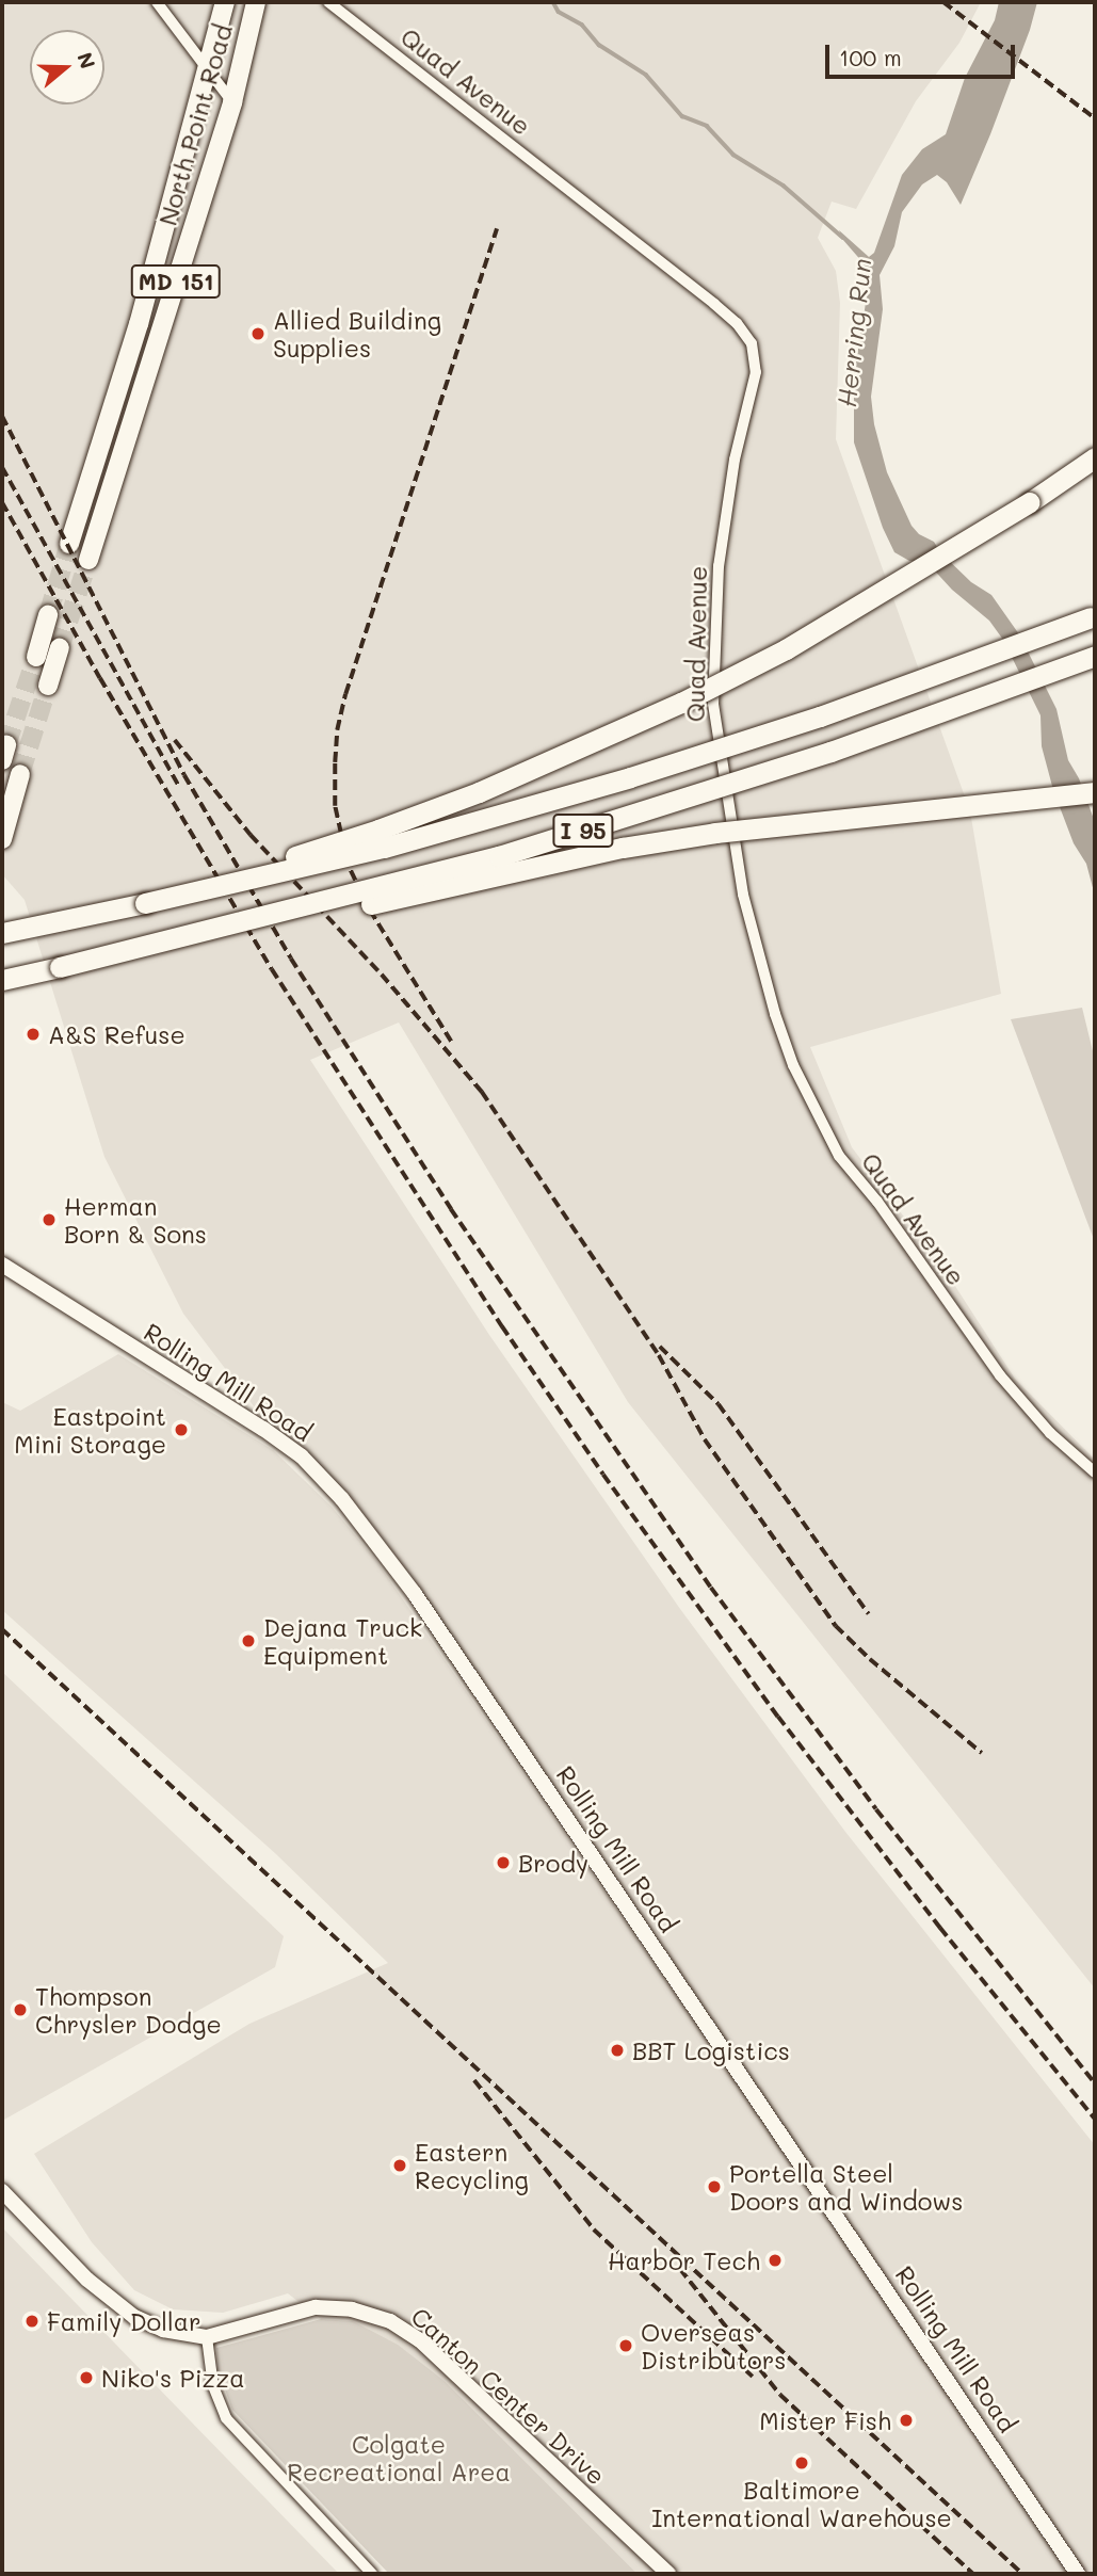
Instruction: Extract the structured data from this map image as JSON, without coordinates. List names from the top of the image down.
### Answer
{
  "streets": {
    "highway": ["I 95"],
    "main road": ["North Point Road", "MD 151"],
    "street": ["Quad Avenue", "Rolling Mill Road", "Canton Center Drive"]
  },
  "water": ["Herring Run"],
  "parks": ["Colgate Recreational Area"],
  "places": [
    "Allied Building Supplies",
    "A&S Refuse",
    "Herman Born & Sons",
    "Eastpoint Mini Storage",
    "Dejana Truck Equipment",
    "Brody",
    "Thompson Chrysler Dodge",
    "BBT Logistics",
    "Eastern Recycling",
    "Portella Steel Doors and Windows",
    "Harbor Tech",
    "Family Dollar",
    "Overseas Distributors",
    "Niko's Pizza",
    "Mister Fish",
    "Baltimore International Warehouse"
  ],
  "scale_bar": "100 m",
  "north": "right"
}
